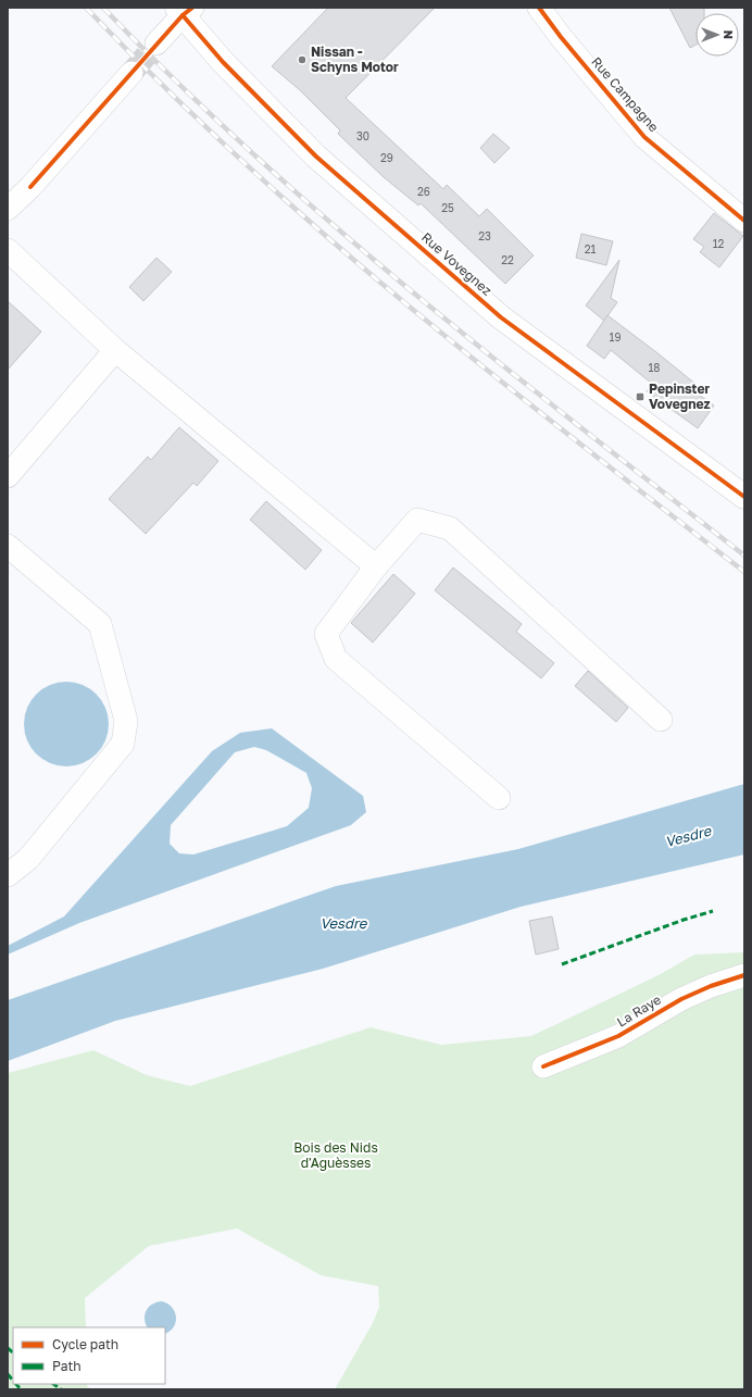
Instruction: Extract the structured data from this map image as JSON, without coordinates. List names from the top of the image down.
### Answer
{
  "streets": {
    "main road": ["Rue Vovegnez"],
    "street": ["Rue Campagne", "La Raye"]
  },
  "water": ["Vesdre"],
  "parks": ["Bois des Nids d'Aguèsses"],
  "places": {
    "other": ["Nissan - Schyns Motor"],
    "transit": ["Pepinster Vovegnez"]
  },
  "house_numbers": [
    "30",
    "29",
    "26",
    "25",
    "23",
    "12",
    "21",
    "22",
    "19",
    "18"
  ],
  "legend": ["Cycle path", "Path"],
  "north": "right"
}
